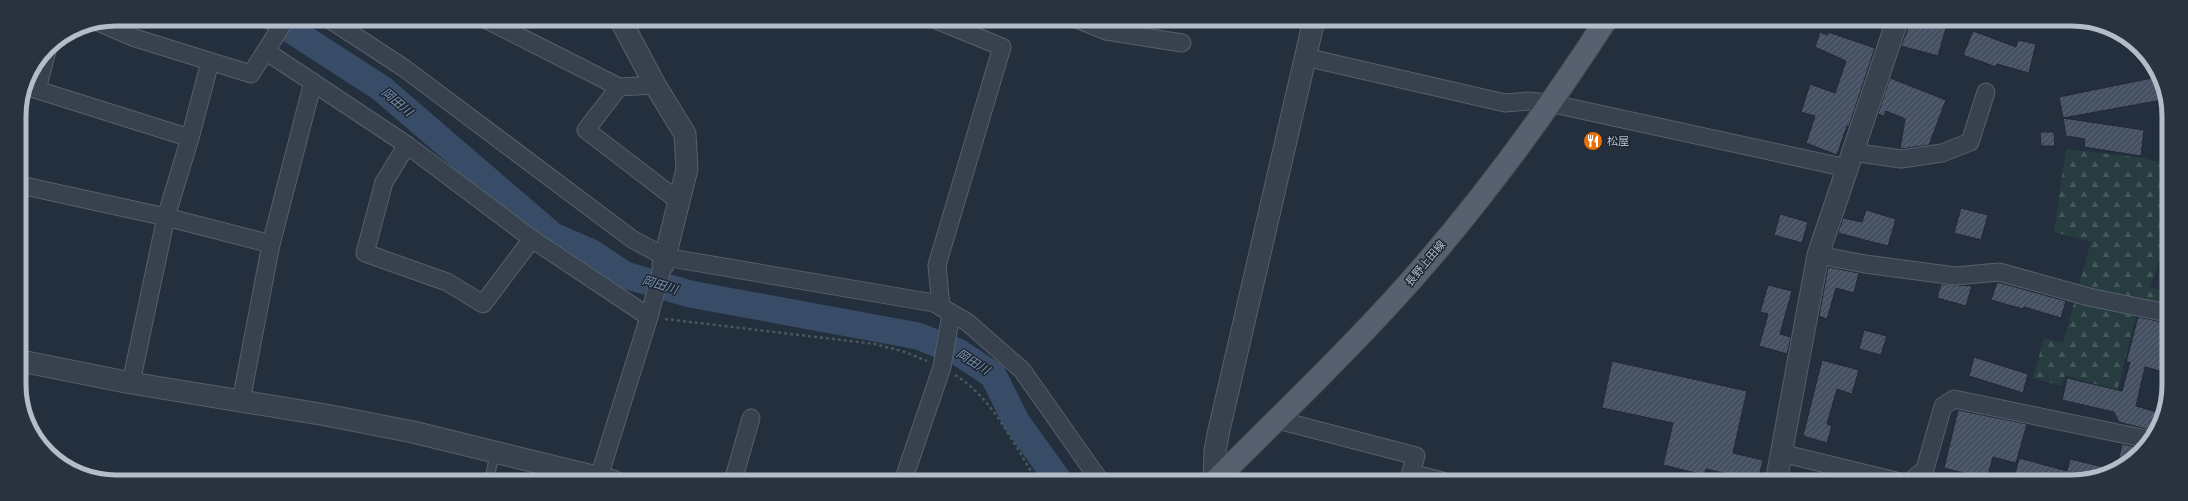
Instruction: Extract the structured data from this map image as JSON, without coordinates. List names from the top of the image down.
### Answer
{
  "streets": {
    "main road": ["長野上田線"]
  },
  "water": ["岡田川"],
  "places": {
    "restaurant": ["松屋"]
  }
}
